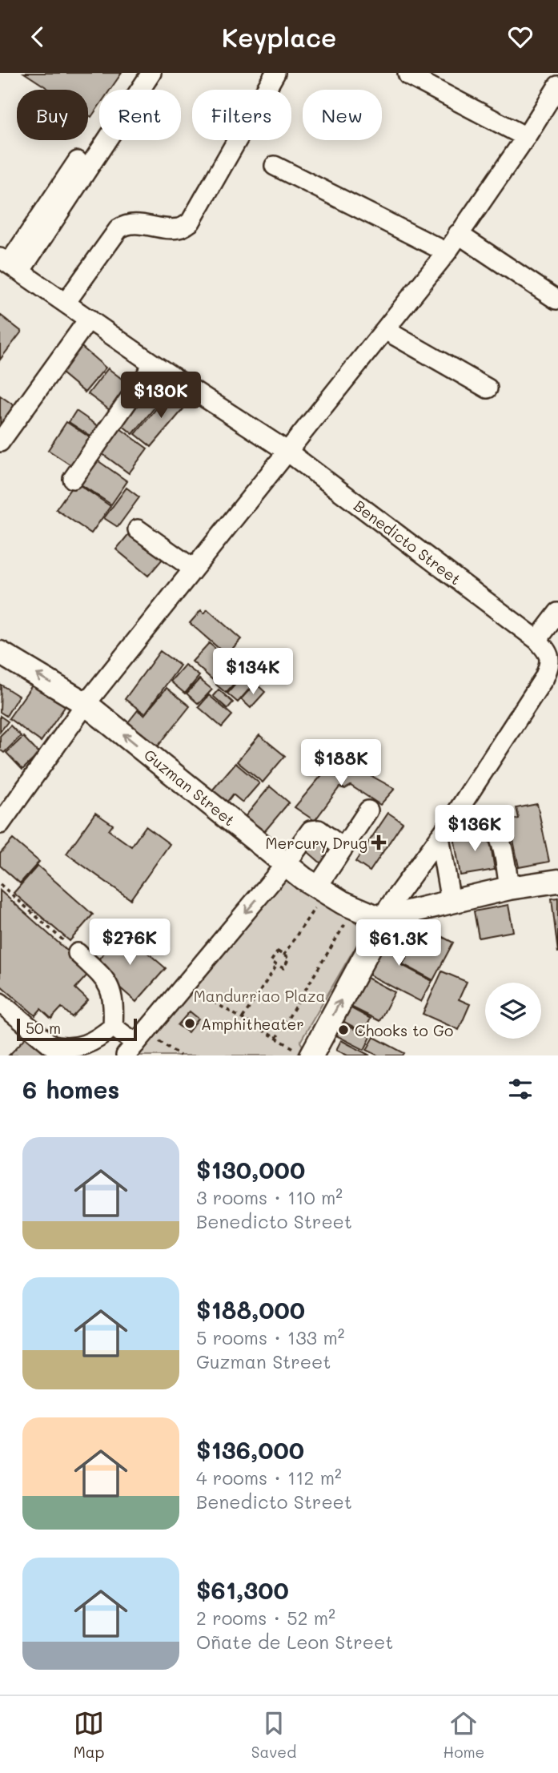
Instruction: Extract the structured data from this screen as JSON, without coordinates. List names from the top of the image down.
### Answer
{
  "streets": {
    "main road": ["Guzman Street"],
    "street": ["Benedicto Street"]
  },
  "crossings": [
    ["Benedicto Street", "Guzman Street"]
  ],
  "one_way": ["Guzman Street"],
  "parks": ["Mandurriao Plaza"],
  "places": {
    "health": ["Mercury Drug"],
    "other": ["Amphitheater", "Chooks to Go"]
  },
  "scale_bar": "50 m",
  "page": {
    "header": "Keyplace",
    "chip": [
      "Buy",
      "Rent",
      "Filters",
      "New"
    ],
    "price": [
      "$130K",
      "$134K",
      "$188K",
      "$136K",
      "$276K",
      "$61.3K"
    ],
    "scale": "50 m",
    "heading": "6 homes",
    "list": [
      {
        "name": "$130,000",
        "note": "3 rooms · 110 m² · Benedicto Street"
      },
      {
        "name": "$188,000",
        "note": "5 rooms · 133 m² · Guzman Street"
      },
      {
        "name": "$136,000",
        "note": "4 rooms · 112 m² · Benedicto Street"
      },
      {
        "name": "$61,300",
        "note": "2 rooms · 52 m² · Oñate de Leon Street"
      }
    ],
    "tabs": ["Map", "Saved", "Home"]
  }
}
